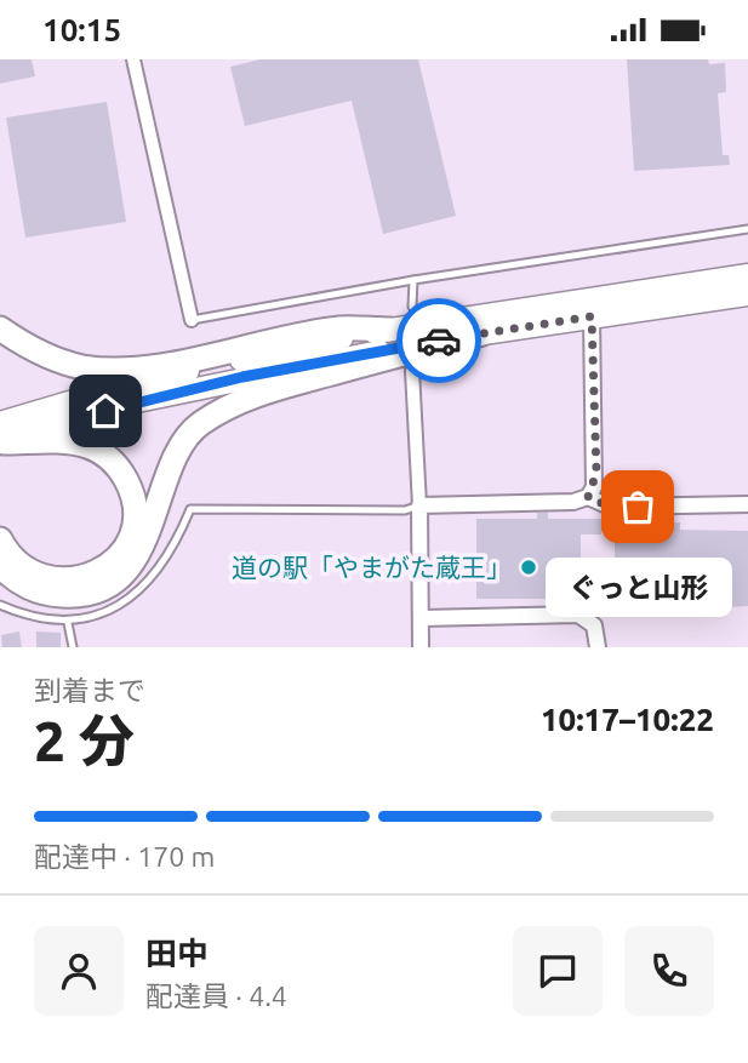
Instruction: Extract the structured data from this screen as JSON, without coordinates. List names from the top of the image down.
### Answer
{
  "places": ["ぐっと山形", "道の駅「やまがた蔵王」"],
  "page": {
    "status": "10:15",
    "bubble": "ぐっと山形",
    "heading": ["2 分", "到着まで", "10:17–10:22"],
    "panel": ["田中", "配達員 · 4.4"],
    "bar": "配達中 · 170 m"
  }
}
